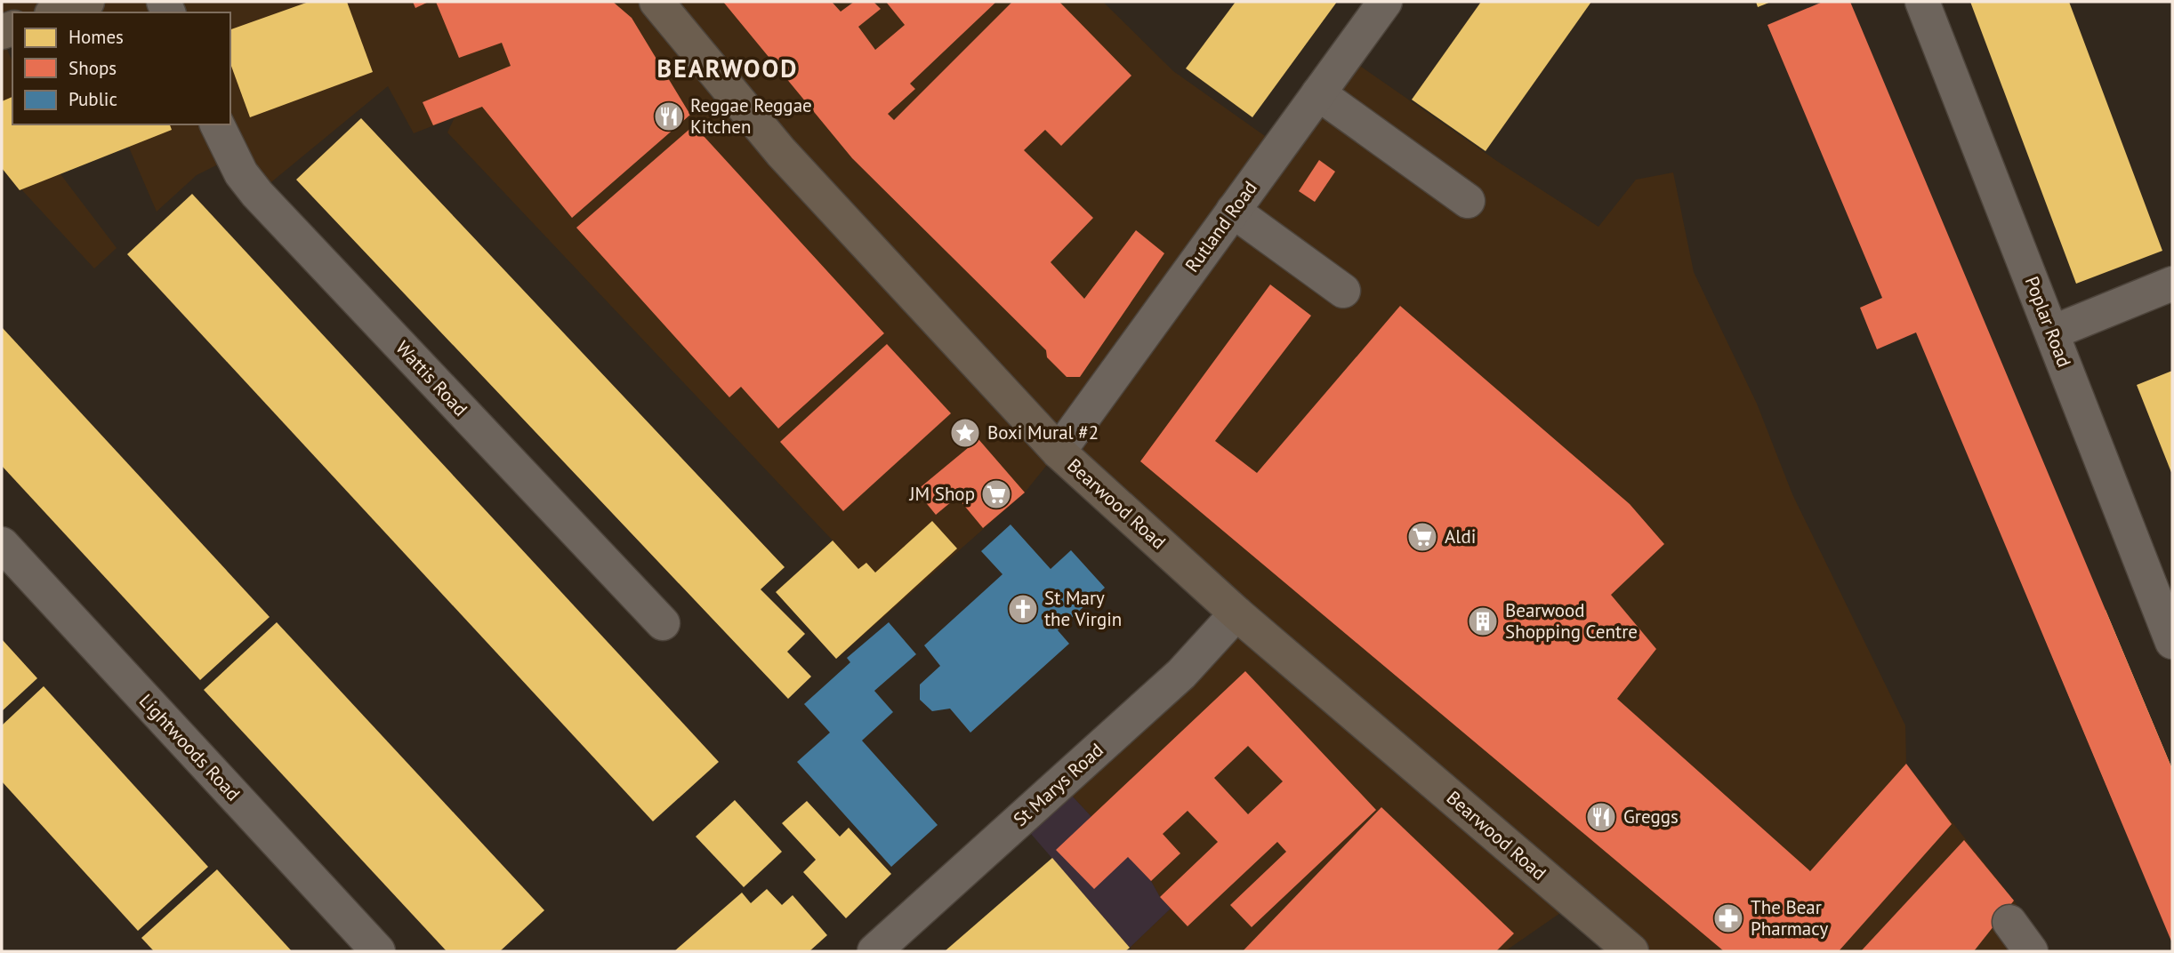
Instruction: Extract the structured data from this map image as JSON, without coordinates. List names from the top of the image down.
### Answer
{
  "streets": {
    "main road": ["Bearwood Road"],
    "street": [
      "Rutland Road",
      "Poplar Road",
      "Wattis Road",
      "Lightwoods Road",
      "St Marys Road"
    ]
  },
  "crossings": [
    ["Rutland Road", "Bearwood Road"],
    ["Bearwood Road", "St Marys Road"]
  ],
  "districts": ["BEARWOOD"],
  "places": {
    "restaurant": ["Reggae Reggae Kitchen", "Greggs"],
    "place": ["Boxi Mural #2"],
    "supermarket": ["JM Shop", "Aldi"],
    "church": ["St Mary the Virgin"],
    "building": ["Bearwood Shopping Centre"],
    "pharmacy": ["The Bear Pharmacy"]
  },
  "legend": ["Homes", "Shops", "Public"]
}
